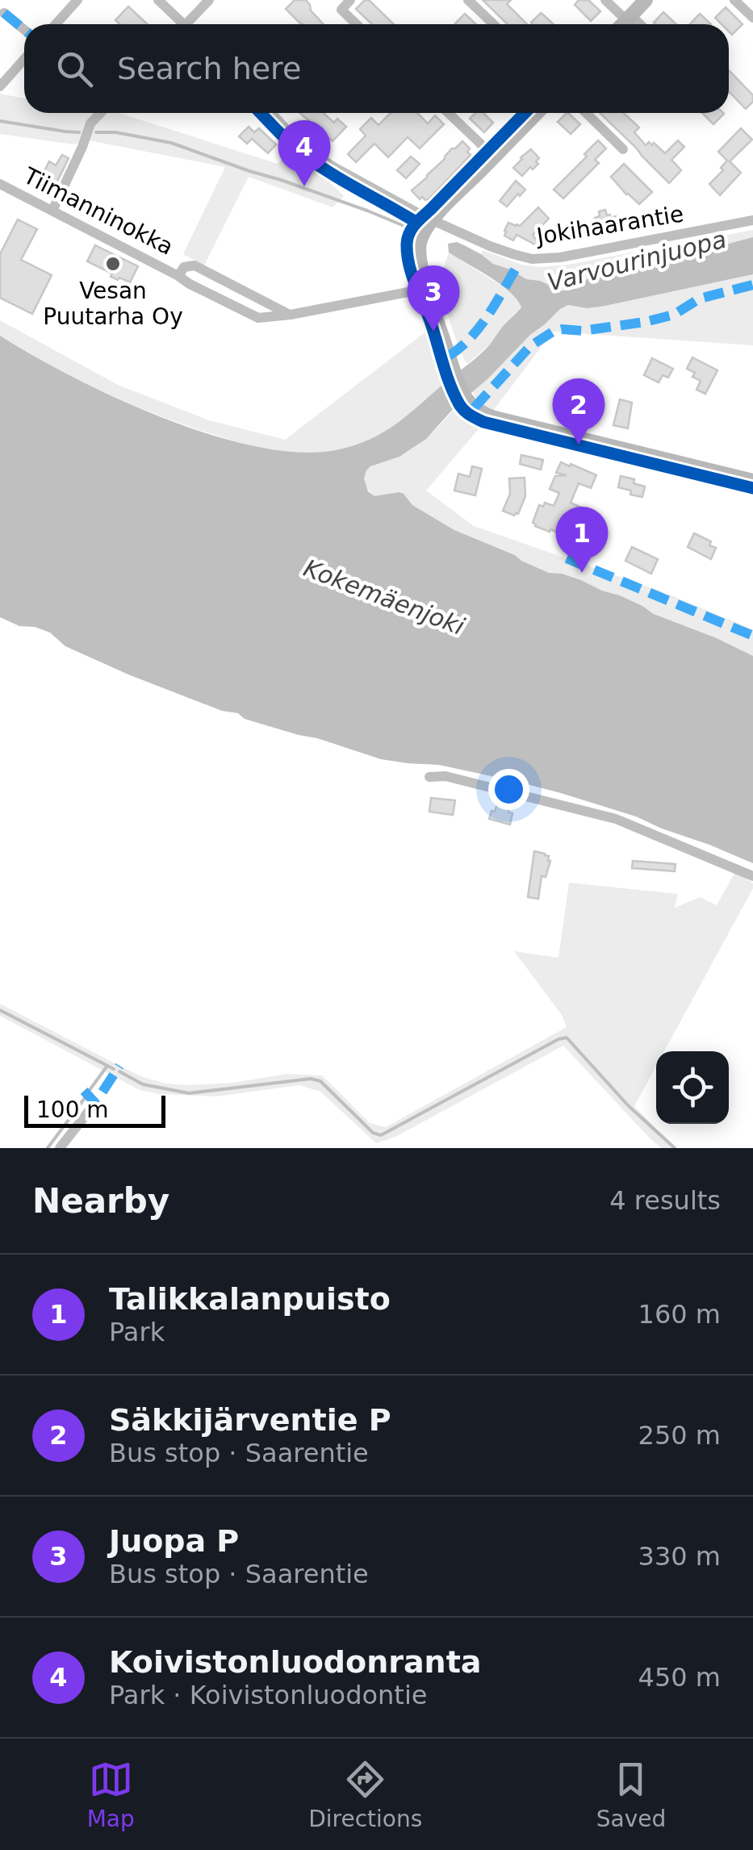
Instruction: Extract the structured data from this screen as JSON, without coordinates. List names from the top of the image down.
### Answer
{
  "streets": {
    "street": ["Tiimanninokka", "Jokihaarantie"]
  },
  "water": ["Varvourinjuopa", "Kokemäenjoki"],
  "places": ["Vesan Puutarha Oy"],
  "scale_bar": "100 m",
  "page": {
    "search": "Search here",
    "pins": [
      "4",
      "3",
      "2",
      "1"
    ],
    "scale": "100 m",
    "heading": ["Nearby", "4 results"],
    "list": [
      {
        "mark": "1",
        "name": "Talikkalanpuisto",
        "note": "Park",
        "value": "160 m"
      },
      {
        "mark": "2",
        "name": "Säkkijärventie P",
        "note": "Bus stop · Saarentie",
        "value": "250 m"
      },
      {
        "mark": "3",
        "name": "Juopa P",
        "note": "Bus stop · Saarentie",
        "value": "330 m"
      },
      {
        "mark": "4",
        "name": "Koivistonluodonranta",
        "note": "Park · Koivistonluodontie",
        "value": "450 m"
      }
    ],
    "nav": ["Map", "Directions", "Saved"]
  }
}
